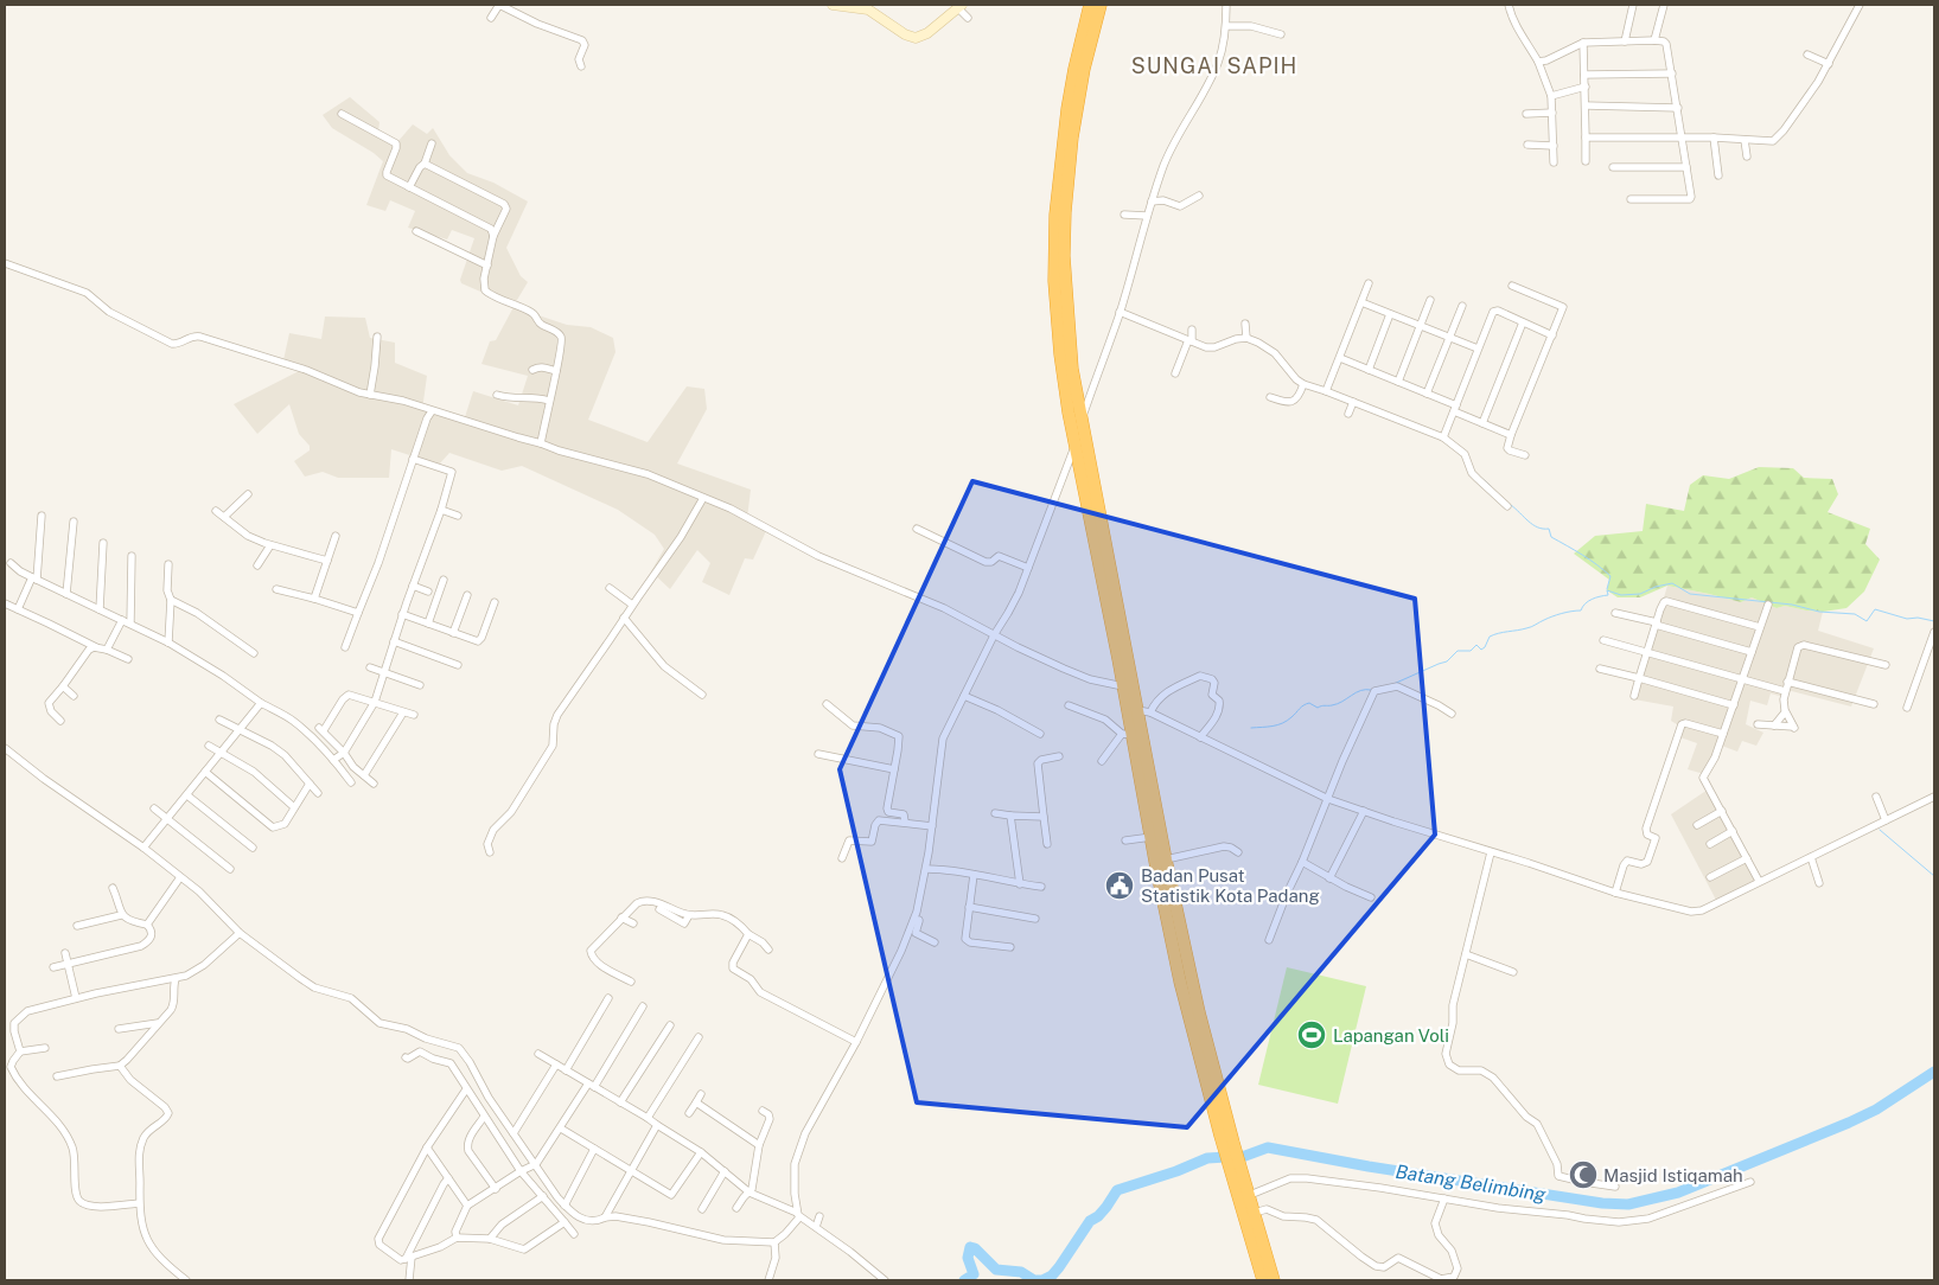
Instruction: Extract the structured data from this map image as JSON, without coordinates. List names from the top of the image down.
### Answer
{
  "districts": ["SUNGAI SAPIH"],
  "water": ["Batang Belimbing"],
  "places": {
    "public building": ["Badan Pusat Statistik Kota Padang"],
    "sports": ["Lapangan Voli"],
    "mosque": ["Masjid Istiqamah"]
  }
}
